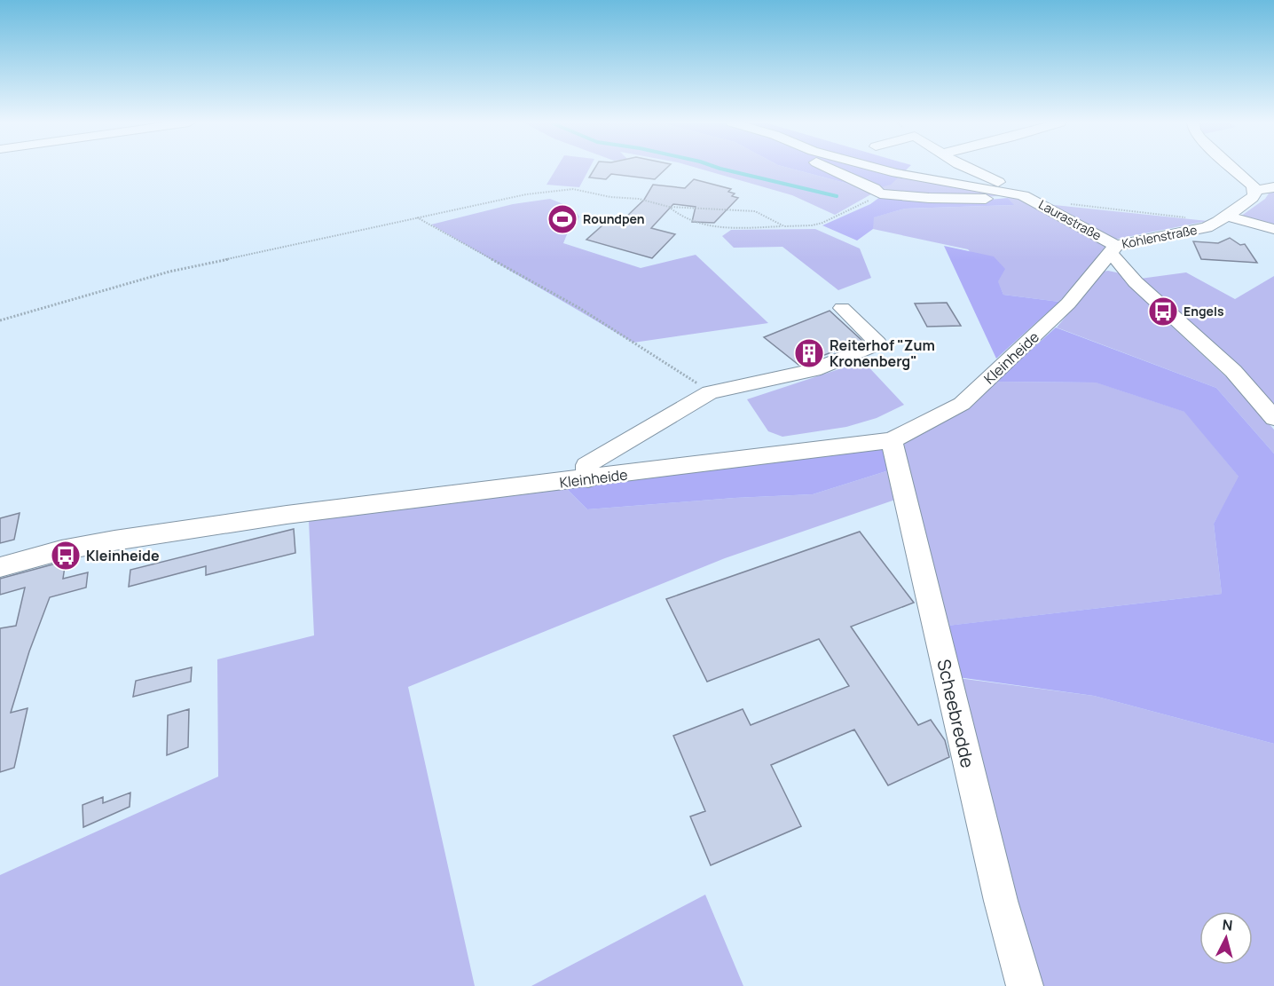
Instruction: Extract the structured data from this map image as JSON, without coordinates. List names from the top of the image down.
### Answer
{
  "streets": {
    "street": [
      "Laurastraße",
      "Kohlenstraße",
      "Kleinheide",
      "Scheebredde"
    ]
  },
  "crossings": [
    ["Laurastraße", "Kohlenstraße"],
    ["Laurastraße", "Kleinheide"],
    ["Kohlenstraße", "Kleinheide"],
    ["Kleinheide", "Scheebredde"]
  ],
  "places": {
    "sports": ["Roundpen"],
    "bus stop": ["Engels", "Kleinheide"],
    "building": ["Reiterhof \"Zum Kronenberg\""]
  },
  "north": "top"
}
